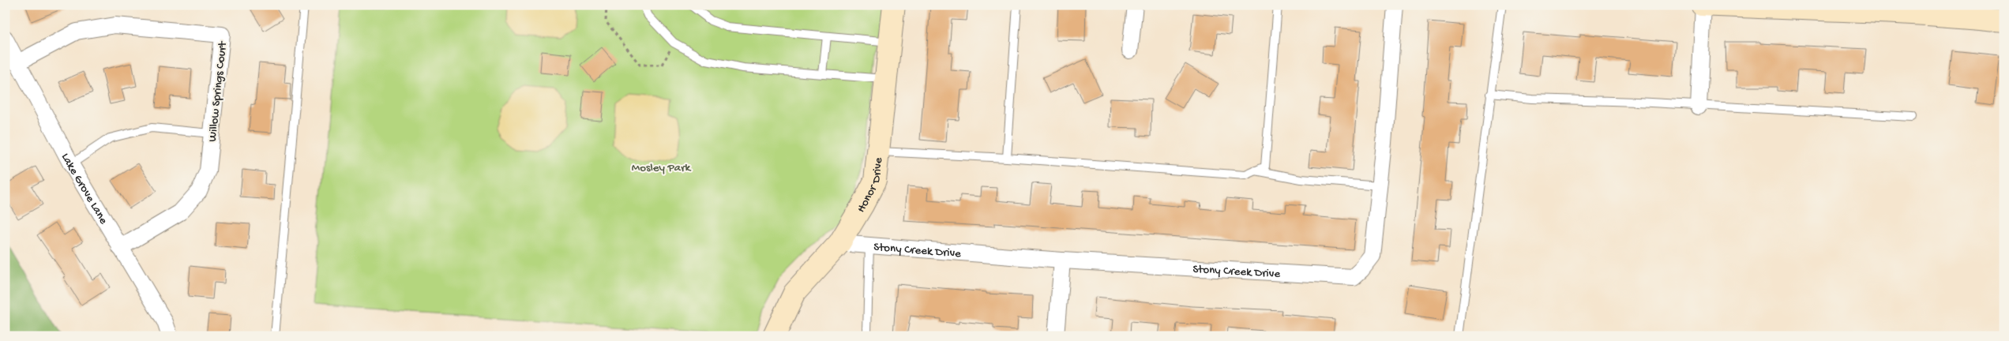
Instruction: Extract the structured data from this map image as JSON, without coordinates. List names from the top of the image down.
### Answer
{
  "streets": {
    "street": [
      "Willow Springs Court",
      "Honor Drive",
      "Lake Grove Lane",
      "Stony Creek Drive"
    ]
  },
  "crossings": [
    ["Willow Springs Court", "Lake Grove Lane"],
    ["Honor Drive", "Stony Creek Drive"]
  ],
  "parks": ["Mosley Park"]
}
